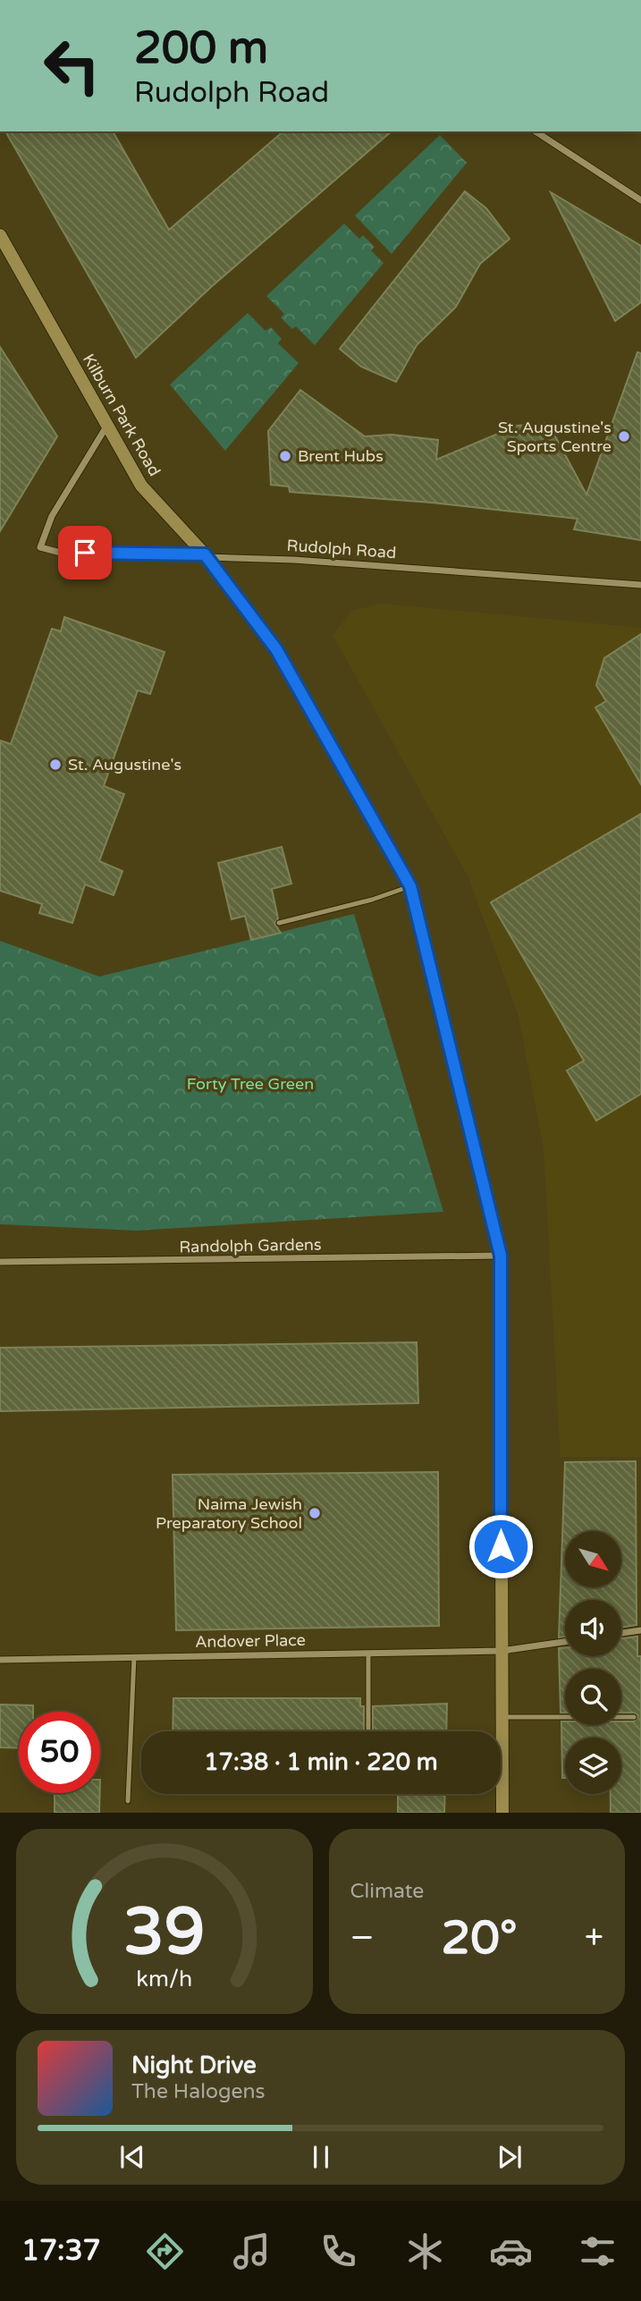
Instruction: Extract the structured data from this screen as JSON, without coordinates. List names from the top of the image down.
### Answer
{
  "streets": {
    "main road": ["Kilburn Park Road"],
    "street": ["Rudolph Road", "Randolph Gardens", "Andover Place"]
  },
  "crossings": [
    ["Kilburn Park Road", "Rudolph Road"],
    ["Kilburn Park Road", "Randolph Gardens"],
    ["Kilburn Park Road", "Andover Place"]
  ],
  "parks": ["Forty Tree Green"],
  "places": [
    "St. Augustine's Sports Centre",
    "Brent Hubs",
    "St. Augustine's",
    "Naima Jewish Preparatory School"
  ],
  "north": "bottom right",
  "page": {
    "turn": ["200 m", "Rudolph Road"],
    "limit": "50",
    "trip": "17:38 · 1 min · 220 m",
    "tile": "Climate",
    "heat": ["−", "20°", "+"],
    "song": ["Night Drive", "The Halogens"],
    "tabs": "17:37",
    "gauge": ["39", "km/h"]
  }
}
